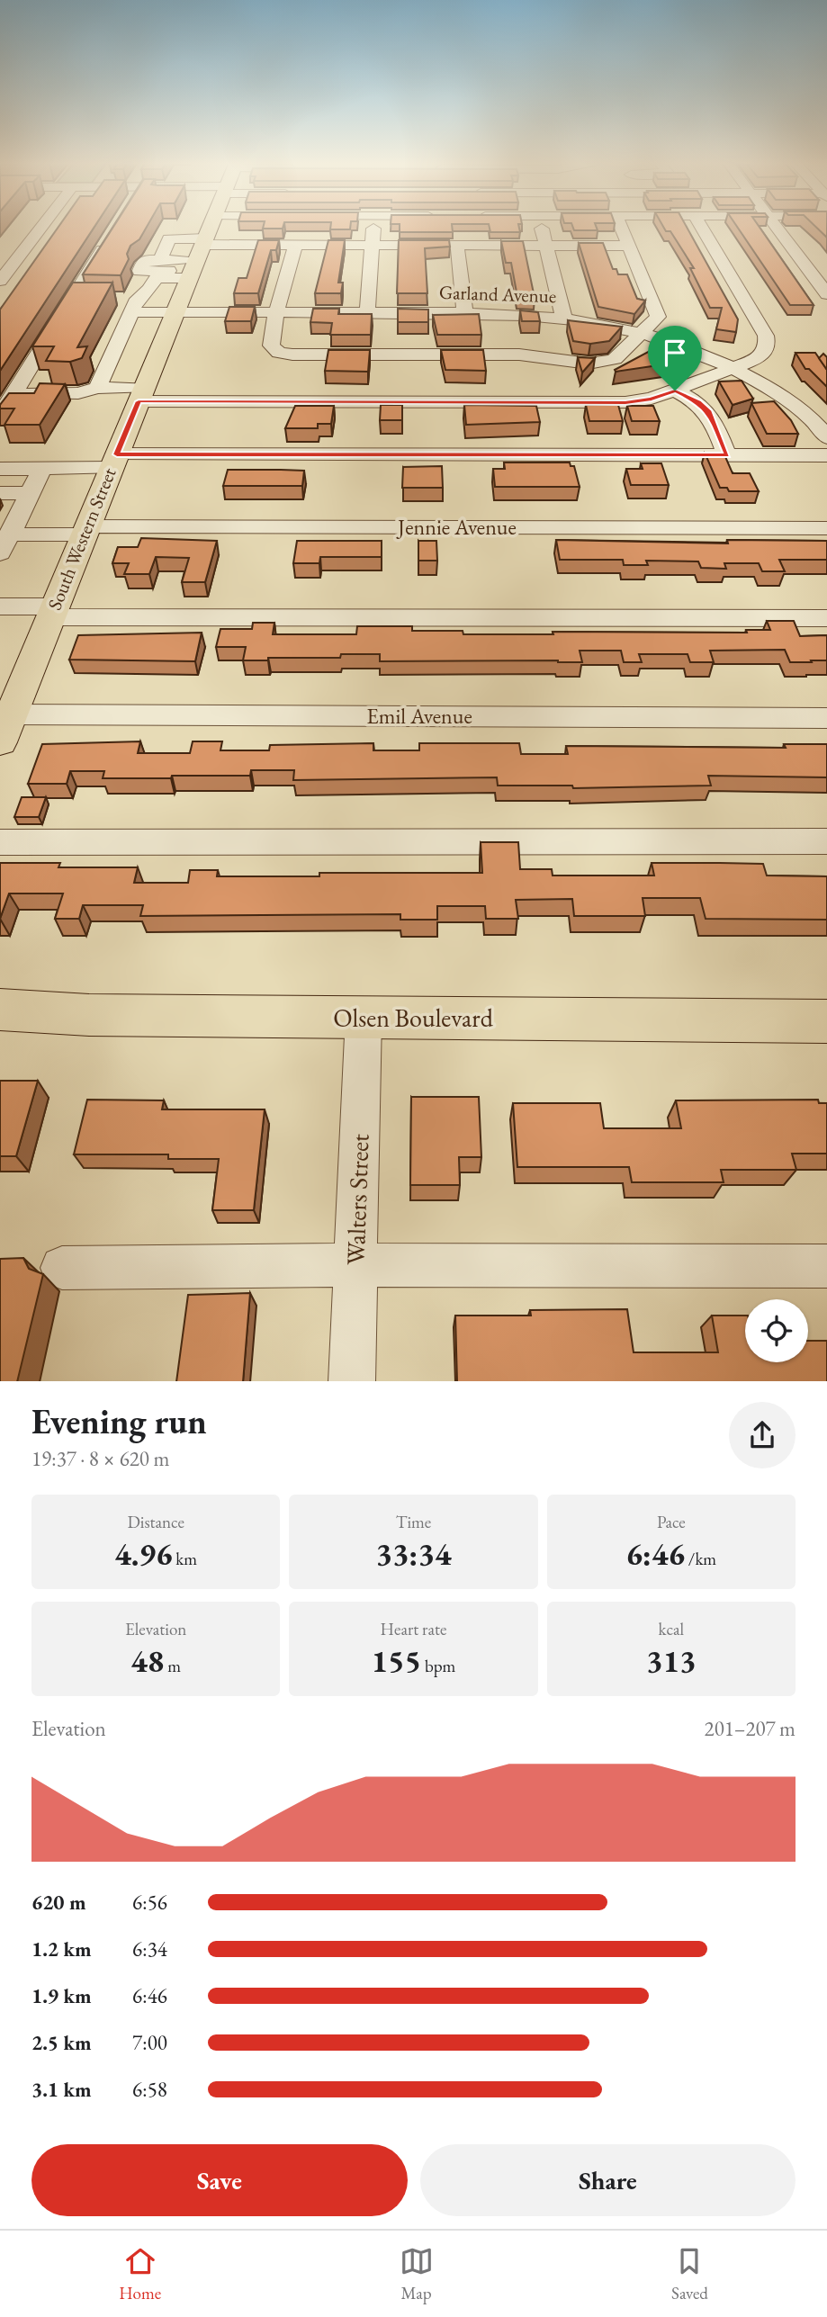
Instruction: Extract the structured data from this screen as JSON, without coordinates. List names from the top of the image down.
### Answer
{
  "streets": {
    "main road": ["South Western Street", "Olsen Boulevard"],
    "street": [
      "Garland Avenue",
      "Jennie Avenue",
      "Emil Avenue",
      "Walters Street"
    ]
  },
  "crossings": [
    ["Garland Avenue", "South Western Street"],
    ["Jennie Avenue", "South Western Street"],
    ["South Western Street", "Emil Avenue"],
    ["Olsen Boulevard", "Walters Street"]
  ],
  "page": {
    "heading": ["Evening run", "19:37 · 8 × 620 m"],
    "stats": [
      ["Distance", "4.96 km"],
      ["Time", "33:34"],
      ["Pace", "6:46 /km"],
      ["Elevation", "48 m"],
      ["Heart rate", "155 bpm"],
      ["kcal", "313"]
    ],
    "chart": ["Elevation", "201–207 m"],
    "list": [
      {
        "name": "620 m",
        "note": "6:56"
      },
      {
        "name": "1.2 km",
        "note": "6:34"
      },
      {
        "name": "1.9 km",
        "note": "6:46"
      },
      {
        "name": "2.5 km",
        "note": "7:00"
      },
      {
        "name": "3.1 km",
        "note": "6:58"
      }
    ],
    "buttons": ["Save", "Share"],
    "tabs": ["Home", "Map", "Saved"]
  }
}
